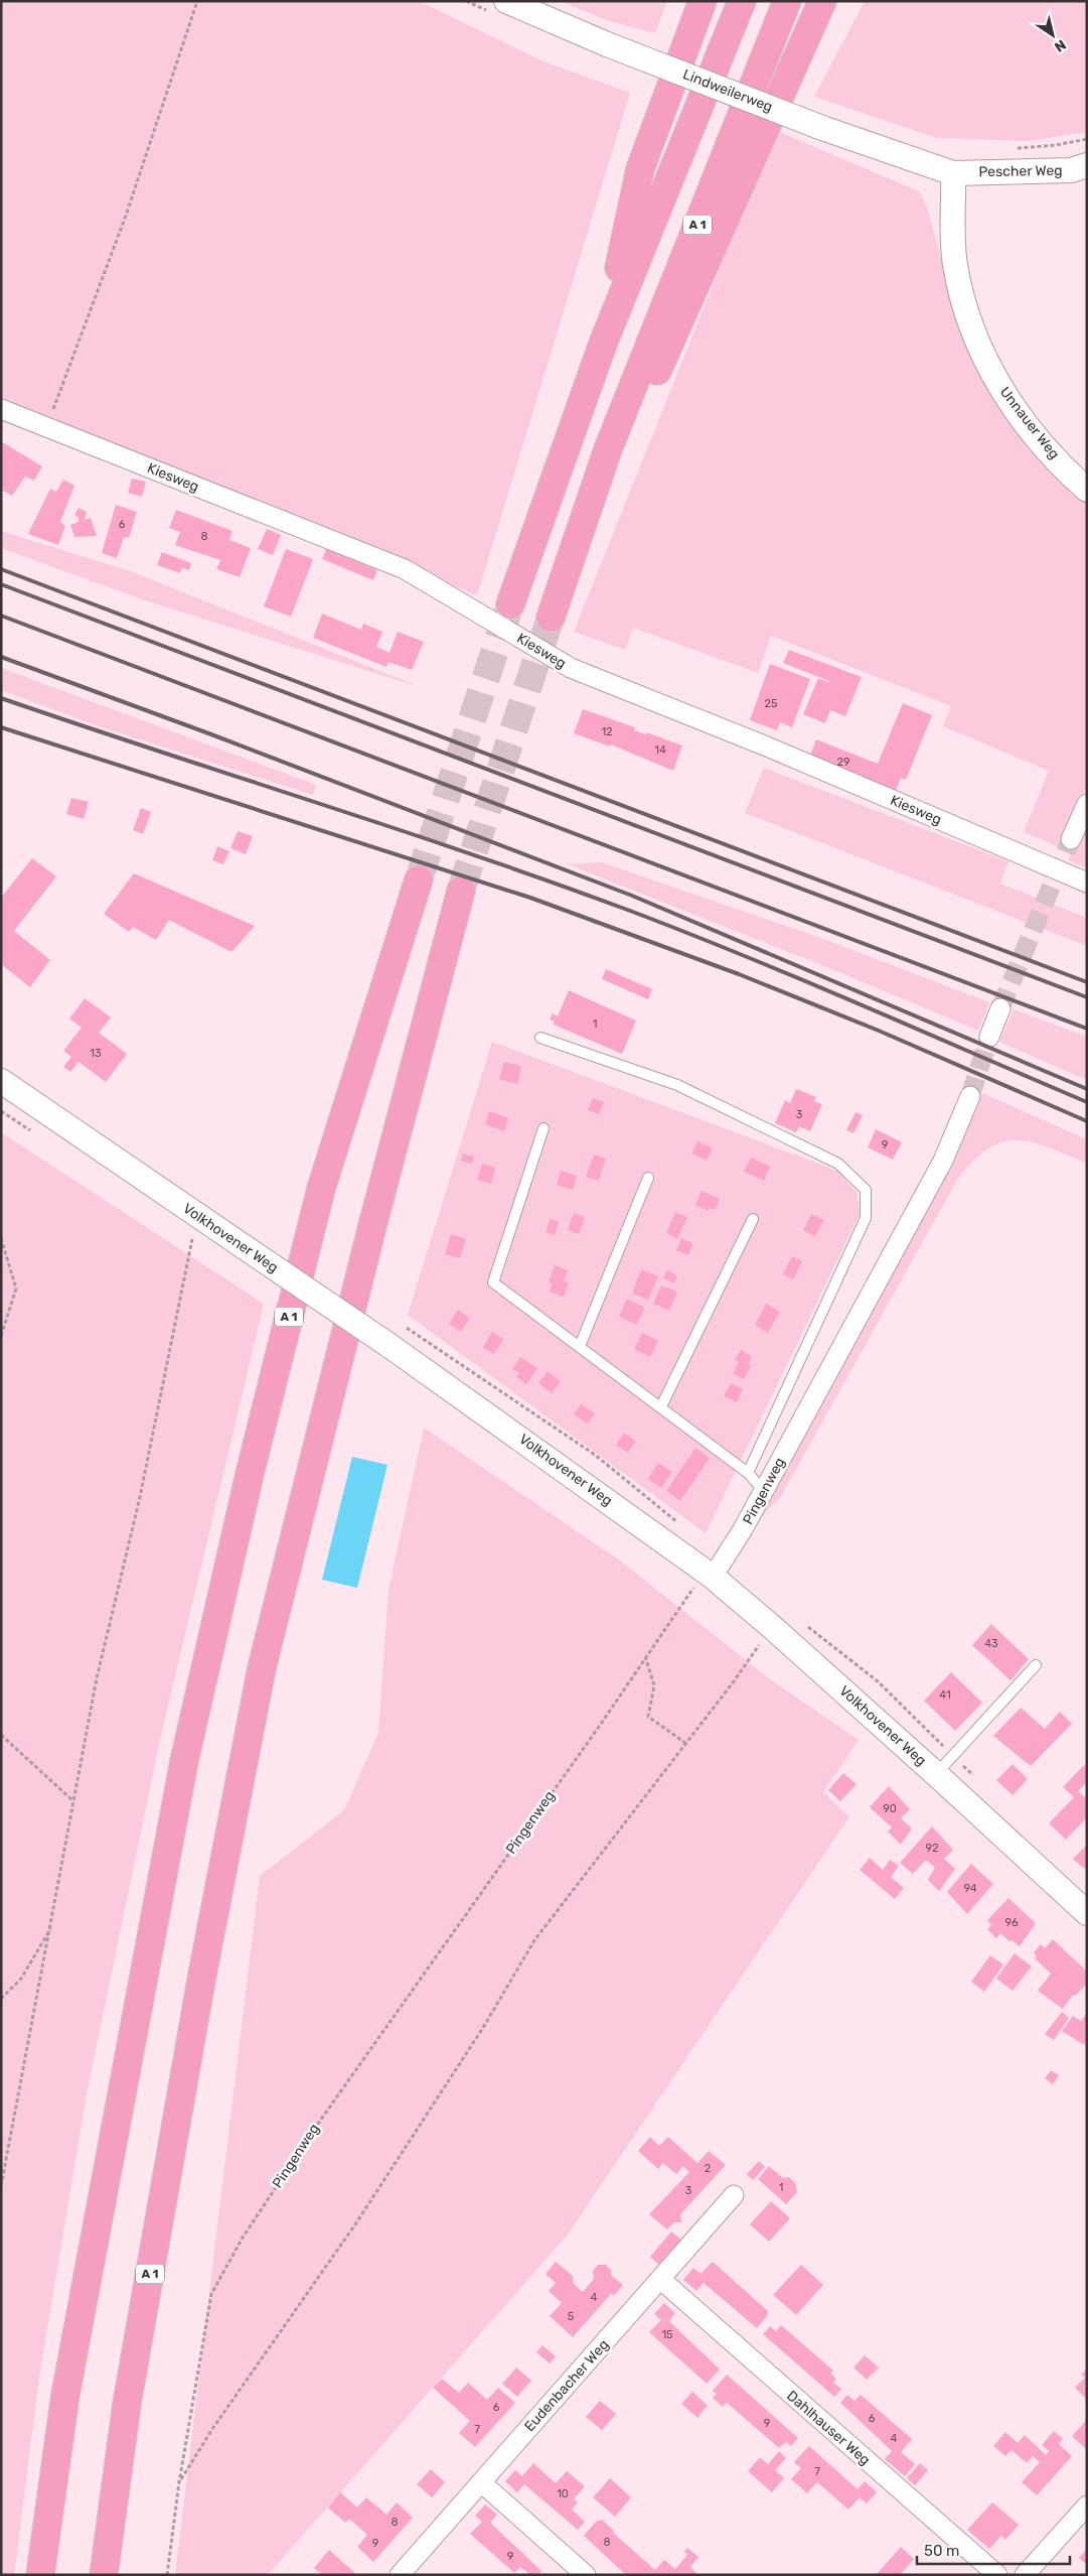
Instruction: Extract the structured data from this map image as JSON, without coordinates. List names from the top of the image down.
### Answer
{
  "streets": {
    "highway": ["A 1"],
    "street": [
      "Lindweilerweg",
      "Pescher Weg",
      "Unnauer Weg",
      "Kiesweg",
      "Volkhovener Weg",
      "Pingenweg",
      "Eudenbacher Weg",
      "Dahlhauser Weg"
    ]
  },
  "crossings": [
    ["Lindweilerweg", "Pescher Weg"],
    ["Lindweilerweg", "Unnauer Weg"],
    ["Pescher Weg", "Unnauer Weg"],
    ["Volkhovener Weg", "Pingenweg"],
    ["Eudenbacher Weg", "Dahlhauser Weg"]
  ],
  "house_numbers": [
    "6",
    "8",
    "25",
    "12",
    "14",
    "29",
    "1",
    "13",
    "3",
    "9",
    "43",
    "41",
    "90",
    "92",
    "94",
    "96",
    "2",
    "1",
    "3",
    "4",
    "5",
    "15",
    "6",
    "6",
    "9",
    "7",
    "4",
    "7",
    "10",
    "8",
    "8",
    "9",
    "9"
  ],
  "scale_bar": "50 m",
  "north": "bottom right"
}
